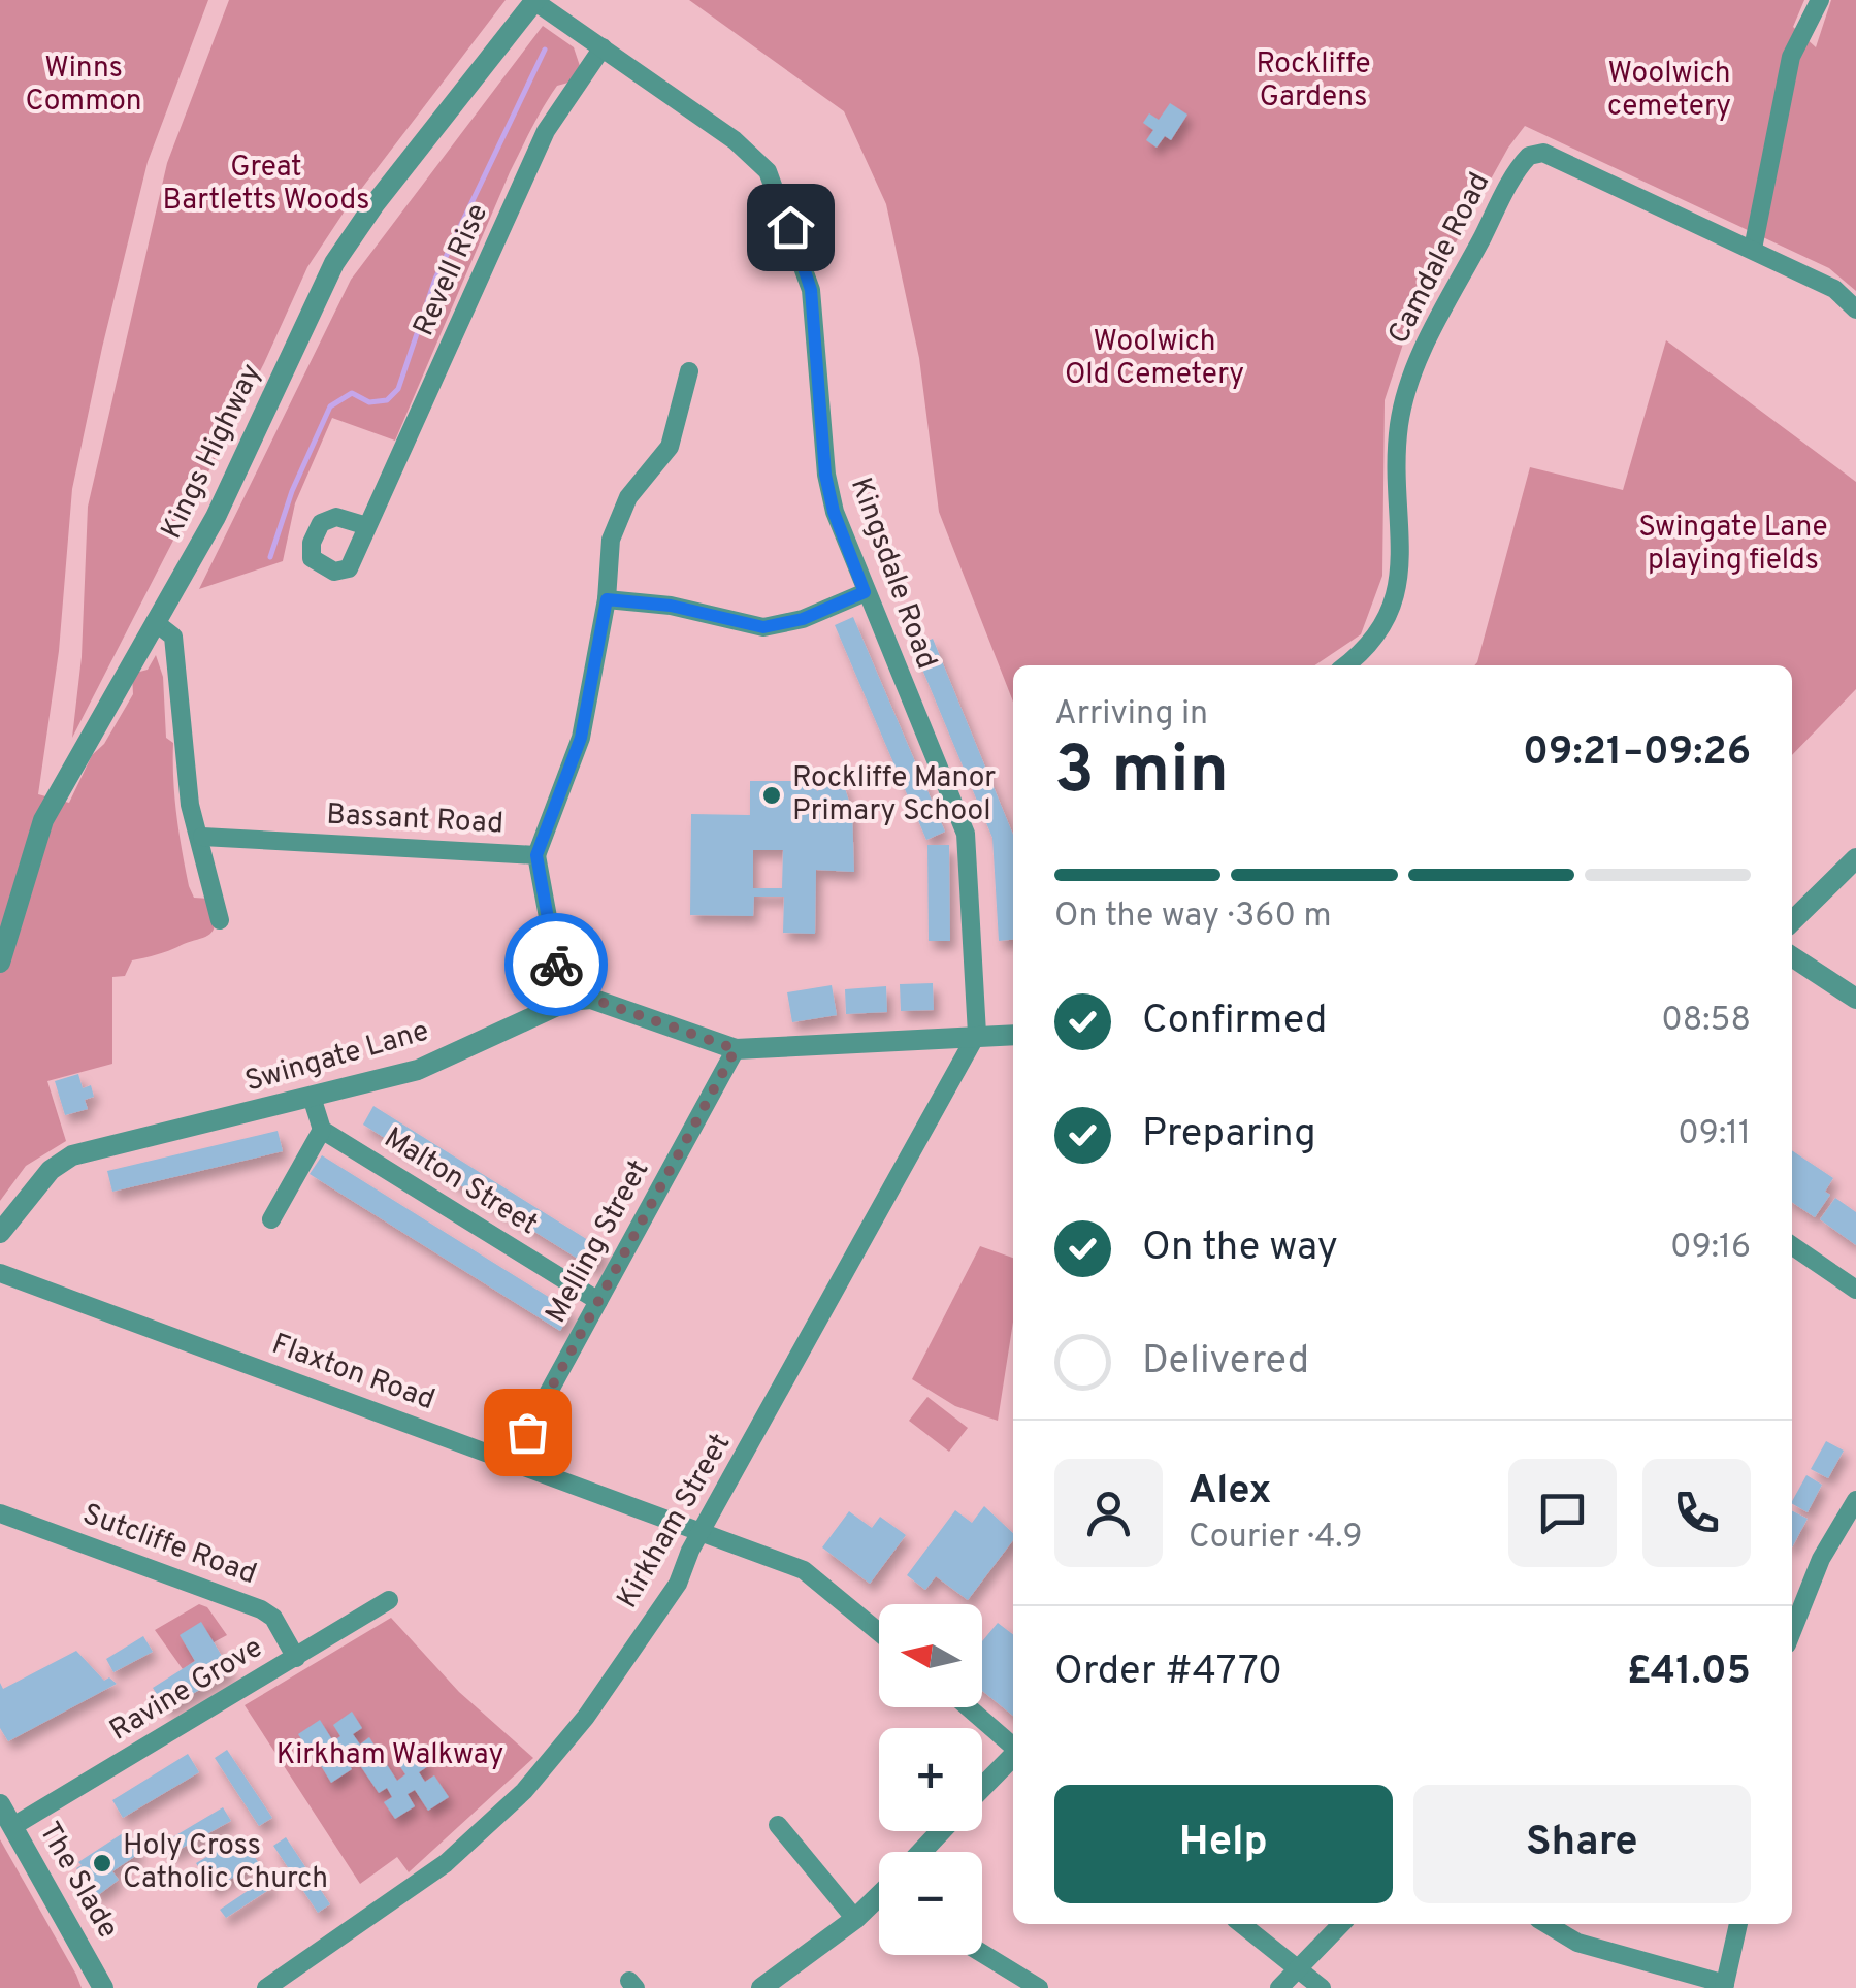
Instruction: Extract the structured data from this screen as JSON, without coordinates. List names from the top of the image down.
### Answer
{
  "streets": {
    "street": [
      "Camdale Road",
      "Revell Rise",
      "Kings Highway",
      "Kingsdale Road",
      "Bassant Road",
      "Swingate Lane",
      "Malton Street",
      "Melling Street",
      "Flaxton Road",
      "Kirkham Street",
      "Sutcliffe Road",
      "Ravine Grove",
      "The Slade"
    ]
  },
  "crossings": [
    ["Revell Rise", "Kingsdale Road"],
    ["Kings Highway", "Kingsdale Road"],
    ["Kingsdale Road", "Kirkham Street"],
    ["Bassant Road", "Swingate Lane"],
    ["Malton Street", "Melling Street"],
    ["Melling Street", "Flaxton Road"],
    ["Flaxton Road", "Kirkham Street"],
    ["Sutcliffe Road", "Ravine Grove"],
    ["Ravine Grove", "The Slade"]
  ],
  "parks": [
    "Rockliffe Gardens",
    "Winns Common",
    "Woolwich cemetery",
    "Great Bartletts Woods",
    "Woolwich Old Cemetery",
    "Swingate Lane playing fields",
    "Kirkham Walkway"
  ],
  "places": ["Rockliffe Manor Primary School", "Holy Cross Catholic Church"],
  "north": "left",
  "page": {
    "heading": ["3 min", "Arriving in", "09:21–09:26"],
    "panel": [
      "Alex",
      "Courier · 4.9",
      "Order #4770",
      "£41.05"
    ],
    "bar": "On the way · 360 m",
    "list": [
      ["Confirmed", "08:58"],
      ["Preparing", "09:11"],
      ["On the way", "09:16"],
      "Delivered"
    ],
    "map_buttons": ["+", "−"],
    "buttons": ["Help", "Share"]
  }
}
